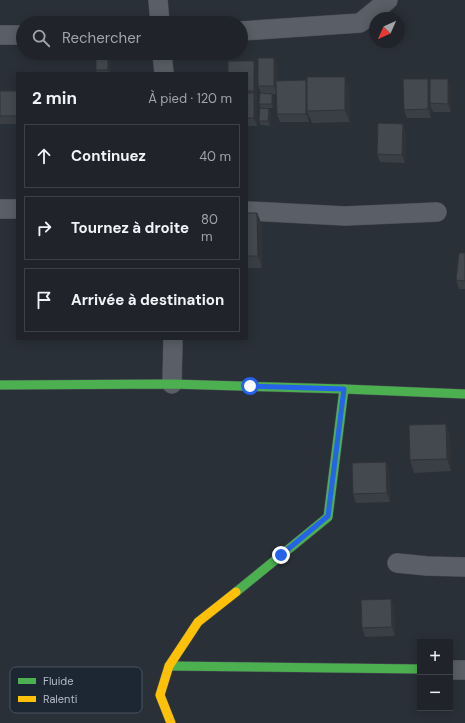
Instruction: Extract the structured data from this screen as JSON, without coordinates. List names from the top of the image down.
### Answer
{
  "legend": ["Fluide", "Ralenti"],
  "north": "bottom left",
  "page": {
    "search": "Rechercher",
    "heading": ["2 min", "À pied · 120 m"],
    "list": [
      ["Continuez", "40 m"],
      ["Tournez à droite", "80 m"],
      "Arrivée à destination"
    ],
    "map_buttons": ["+", "−"]
  }
}
